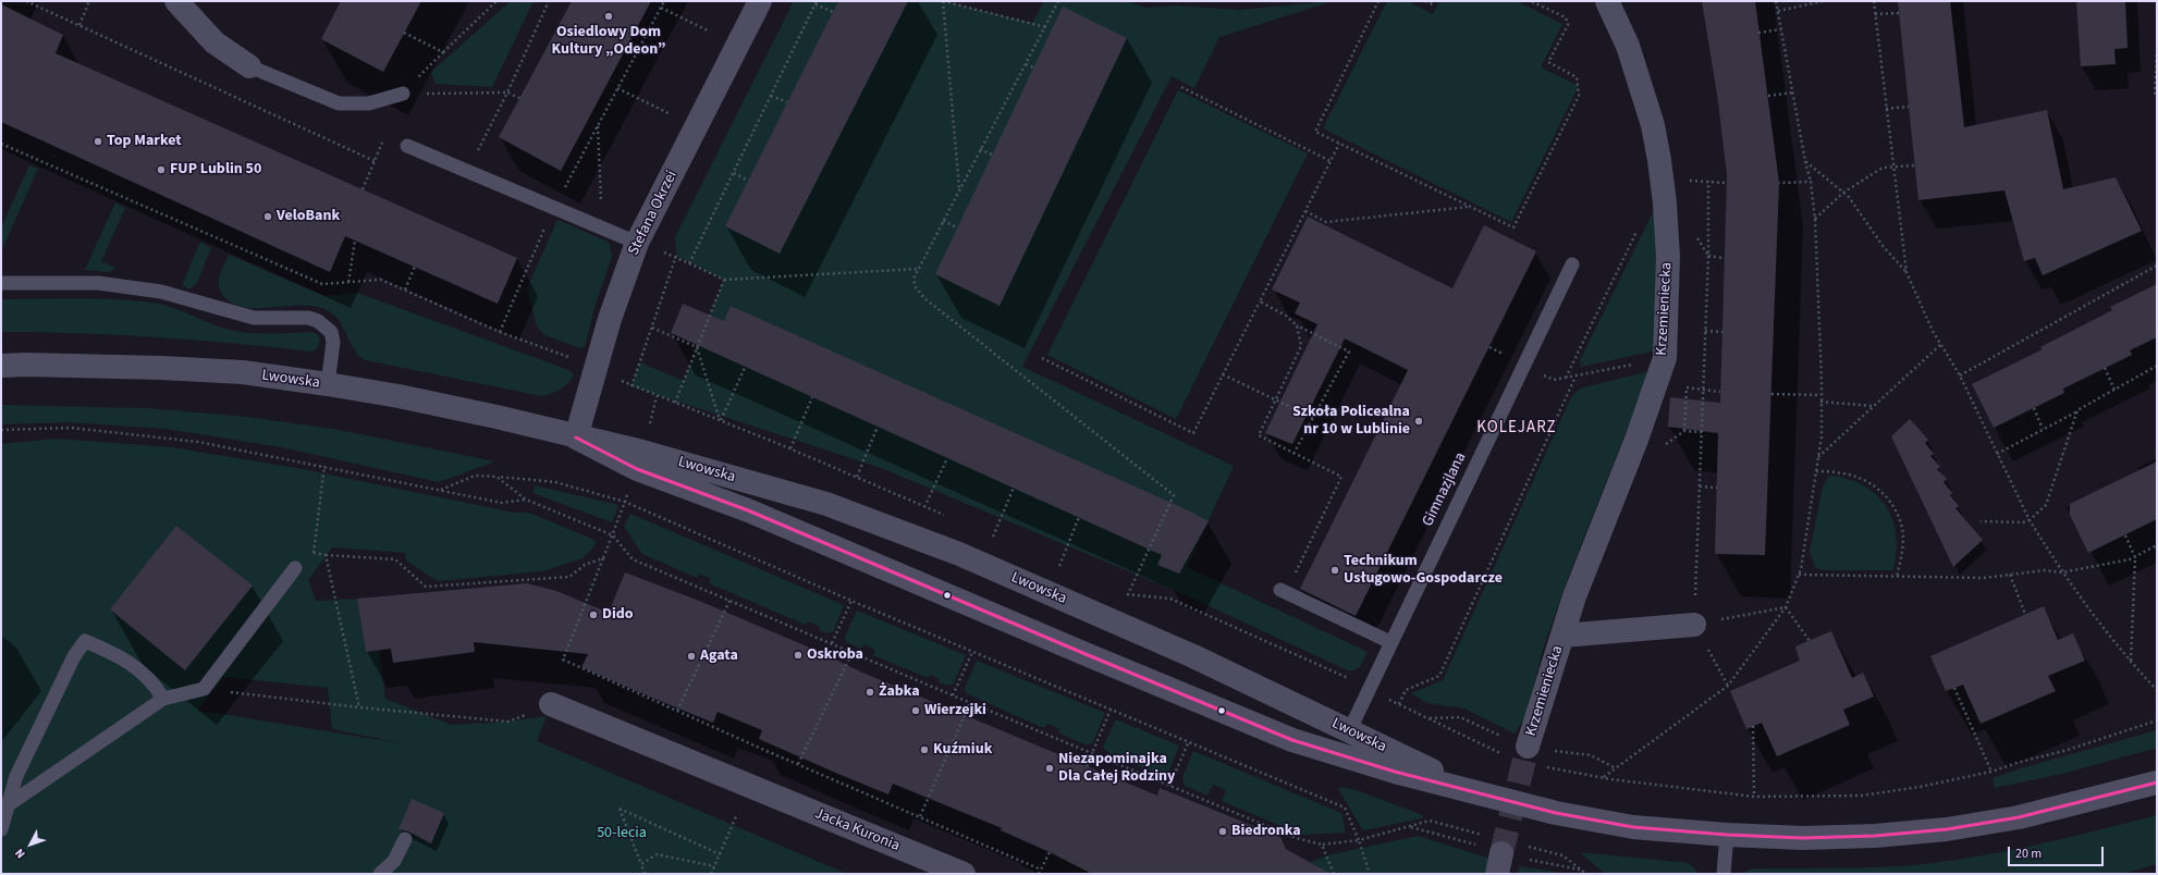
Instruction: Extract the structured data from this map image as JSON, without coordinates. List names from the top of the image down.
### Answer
{
  "streets": {
    "street": [
      "Stefana Okrzei",
      "Krzemieniecka",
      "Lwowska",
      "Jacka Kuronia"
    ],
    "lane": ["Gimnazjlana"]
  },
  "crossings": [
    ["Stefana Okrzei", "Lwowska"],
    ["Lwowska", "Gimnazjlana"]
  ],
  "districts": ["KOLEJARZ"],
  "parks": ["50-lecia"],
  "places": [
    "Osiedlowy Dom Kultury „Odeon”",
    "Top Market",
    "FUP Lublin 50",
    "VeloBank",
    "Szkoła Policealna nr 10 w Lublinie",
    "Technikum Usługowo-Gospodarcze",
    "Dido",
    "Oskroba",
    "Agata",
    "Żabka",
    "Wierzejki",
    "Kuźmiuk",
    "Niezapominajka Dla Całej Rodziny",
    "Biedronka"
  ],
  "scale_bar": "20 m",
  "north": "bottom left"
}
